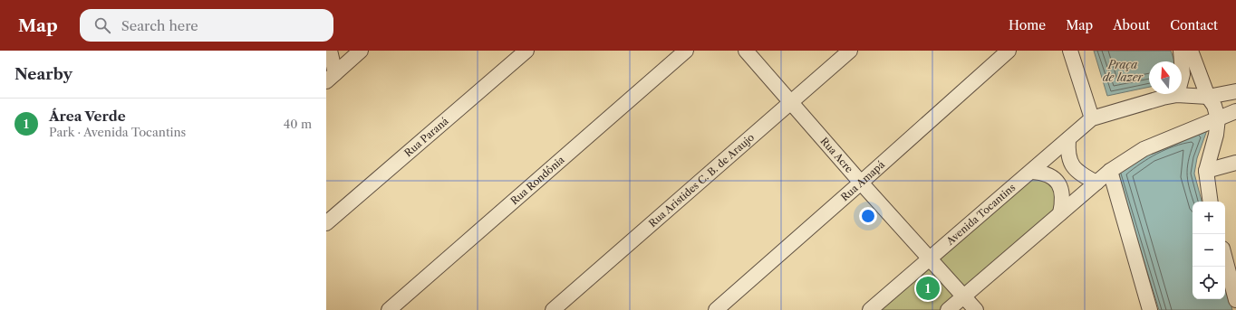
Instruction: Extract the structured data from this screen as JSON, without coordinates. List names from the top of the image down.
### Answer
{
  "streets": {
    "street": [
      "Rua Paraná",
      "Rua Acre",
      "Rua Rondônia",
      "Rua Aristides C. B. de Araujo",
      "Rua Amapá",
      "Avenida Tocantins"
    ]
  },
  "crossings": [
    ["Rua Acre", "Rua Aristides C. B. de Araujo"],
    ["Rua Acre", "Rua Amapá"],
    ["Rua Acre", "Avenida Tocantins"]
  ],
  "water": ["Praça de lazer"],
  "north": "top",
  "page": {
    "header": "Map",
    "search": "Search here",
    "nav": [
      "Home",
      "Map",
      "About",
      "Contact"
    ],
    "heading": "Nearby",
    "list": [
      {
        "mark": "1",
        "name": "Área Verde",
        "note": "Park · Avenida Tocantins",
        "value": "40 m"
      }
    ],
    "map_buttons": ["+", "−"],
    "pins": "1"
  }
}
